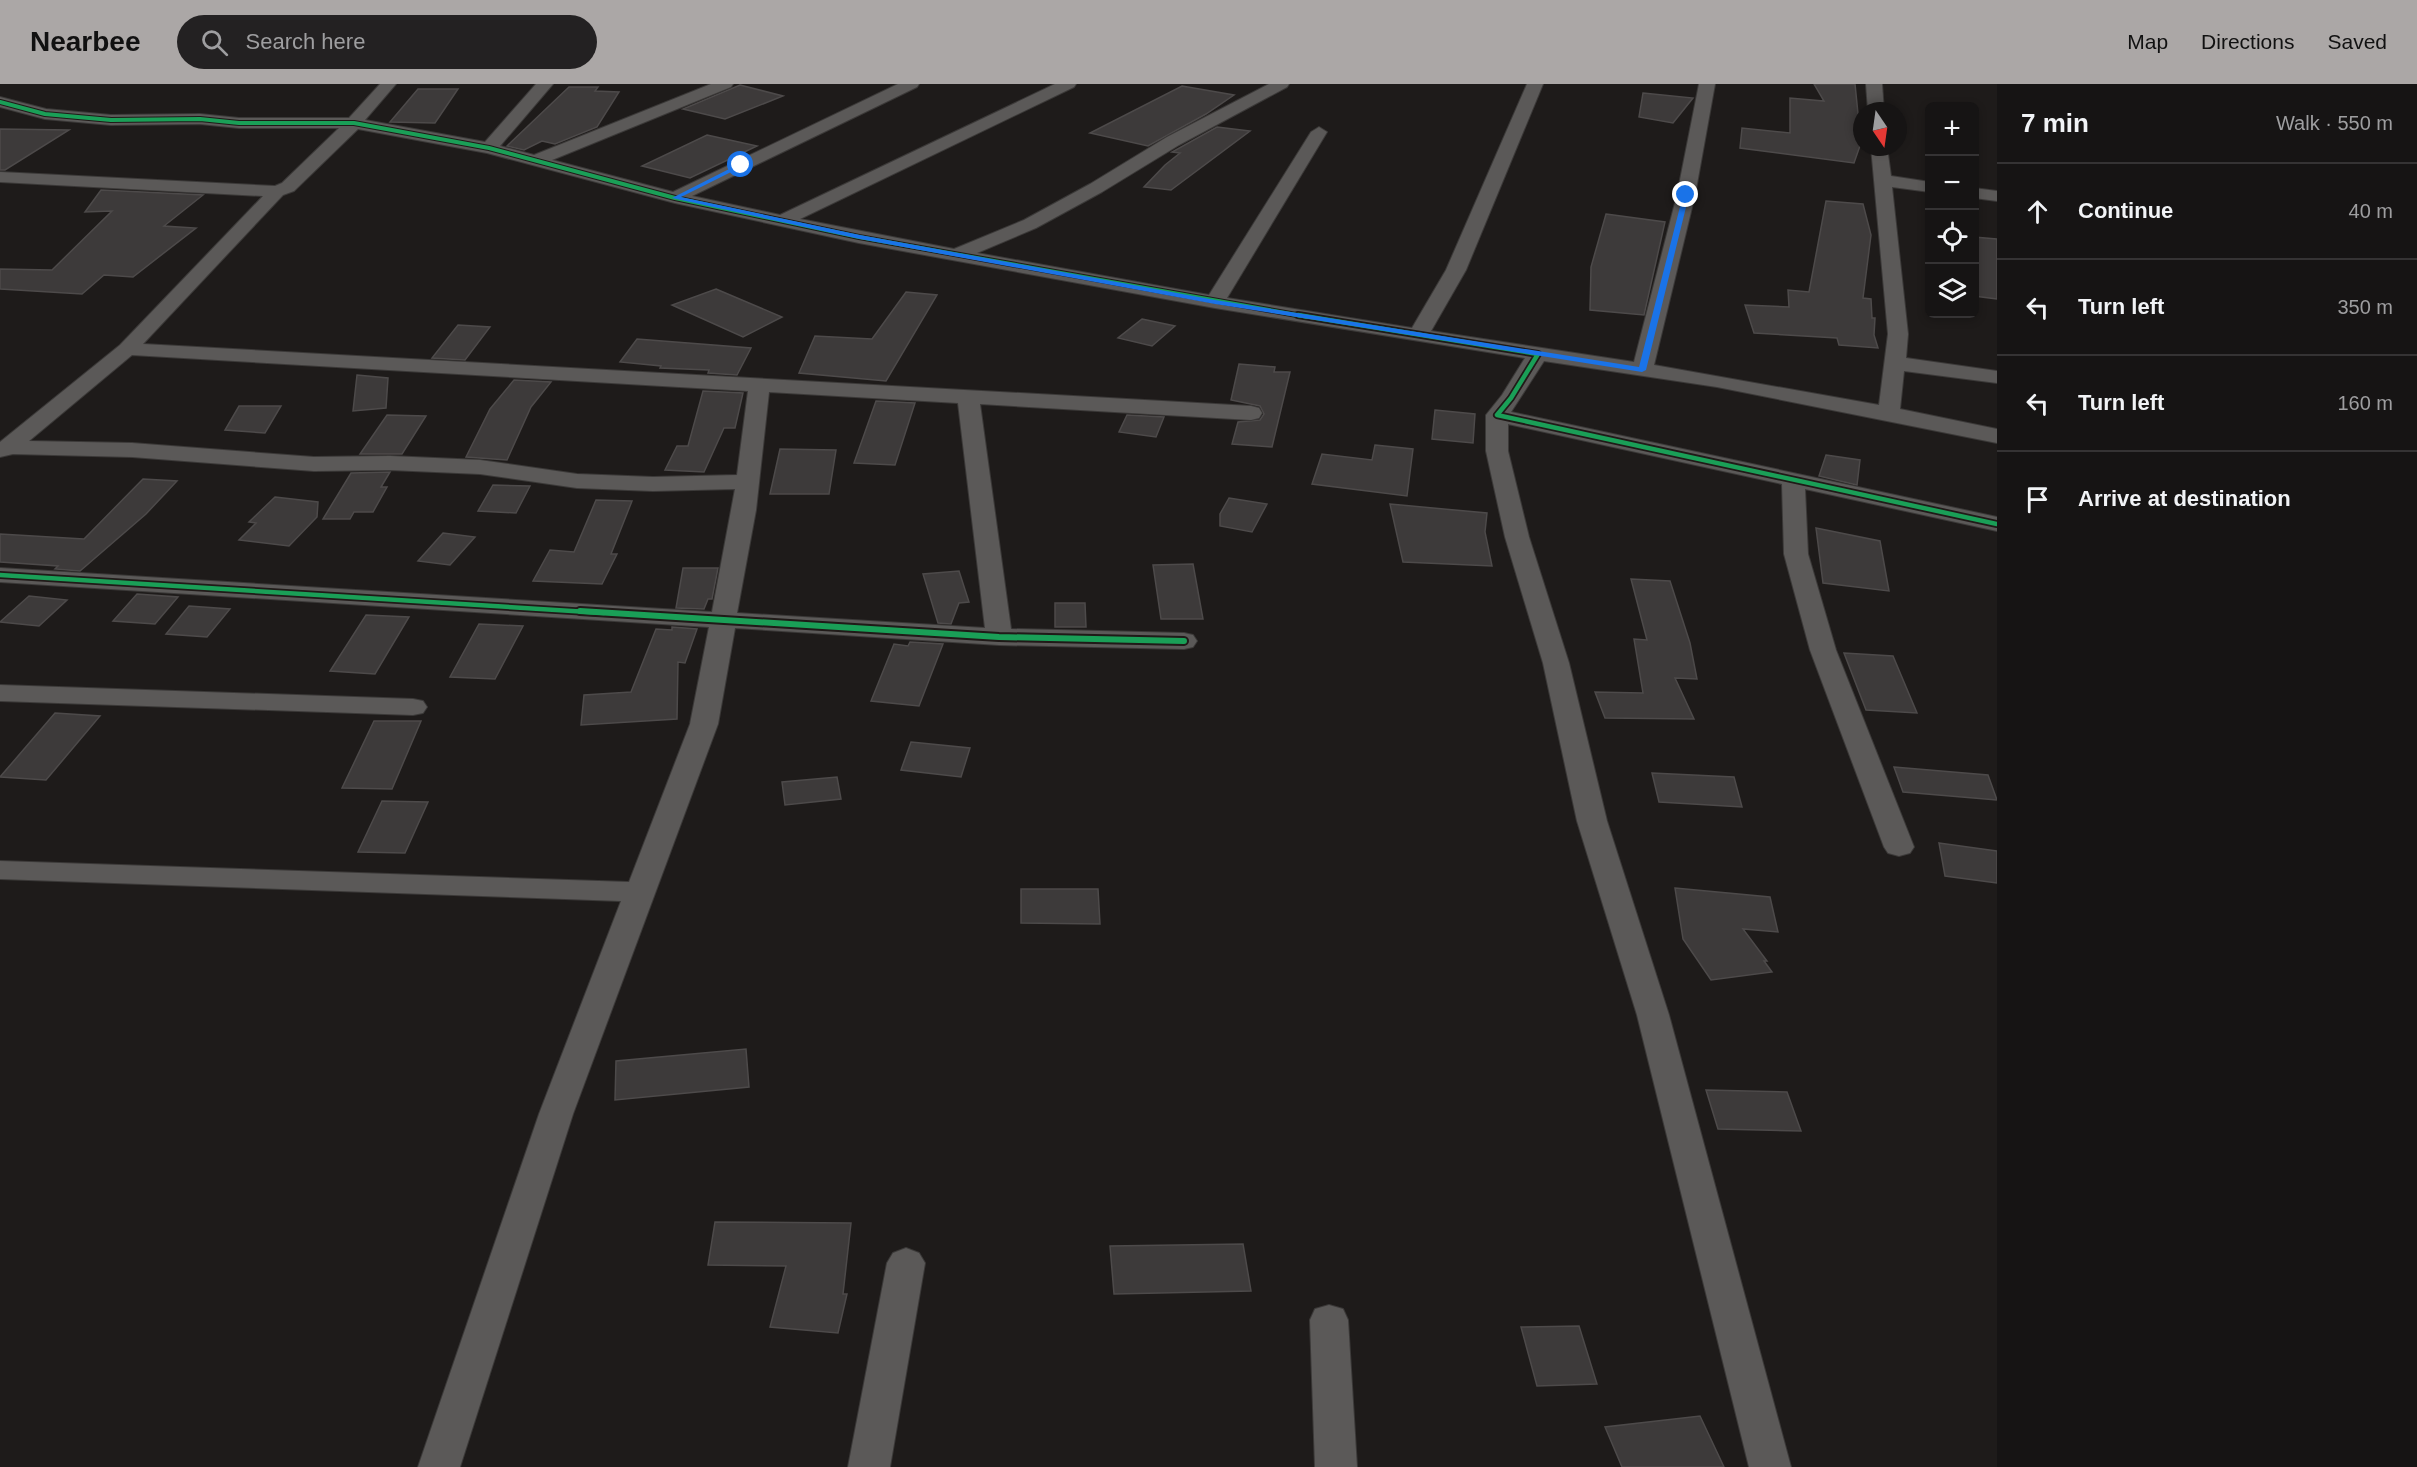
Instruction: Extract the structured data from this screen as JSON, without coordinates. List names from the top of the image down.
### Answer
{
  "north": "bottom",
  "page": {
    "header": "Nearbee",
    "search": "Search here",
    "nav": ["Map", "Directions", "Saved"],
    "heading": ["7 min", "Walk · 550 m"],
    "map_buttons": ["+", "−"],
    "list": [
      ["Continue", "40 m"],
      ["Turn left", "350 m"],
      ["Turn left", "160 m"],
      "Arrive at destination"
    ]
  }
}
